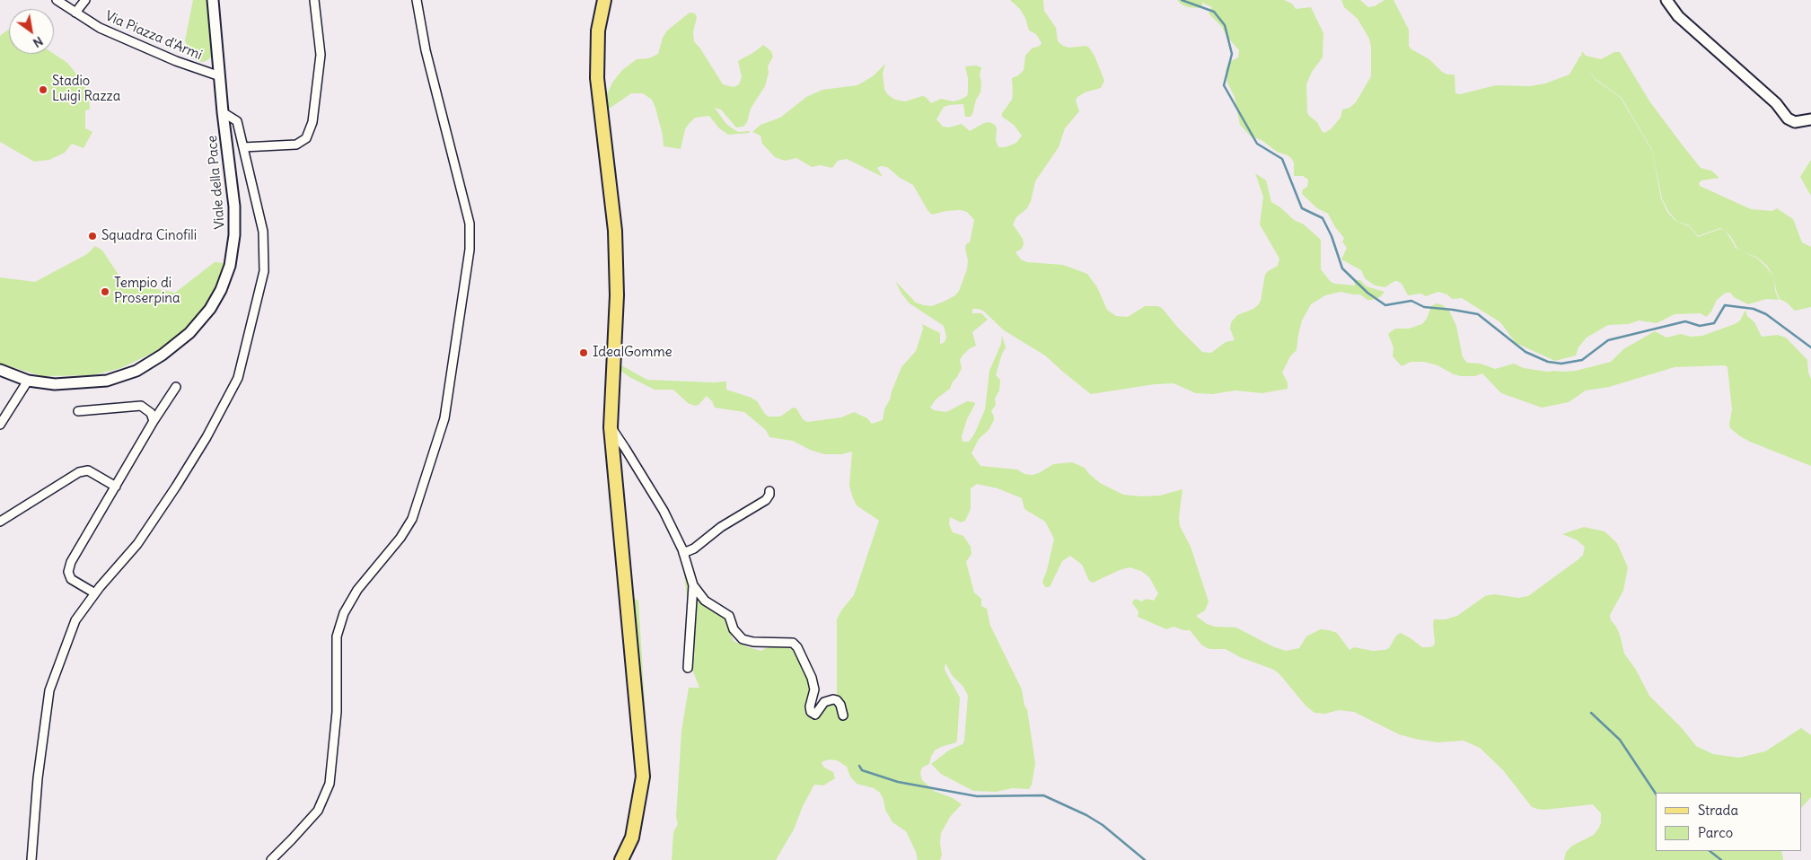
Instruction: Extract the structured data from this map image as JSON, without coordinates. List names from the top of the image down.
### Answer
{
  "streets": {
    "main road": ["Viale della Pace"],
    "street": ["Via Piazza d'Armi"]
  },
  "crossings": [
    ["Via Piazza d'Armi", "Viale della Pace"]
  ],
  "places": [
    "Stadio Luigi Razza",
    "Squadra Cinofili",
    "Tempio di Proserpina",
    "IdealGomme"
  ],
  "legend": ["Strada", "Parco"],
  "north": "bottom right"
}
